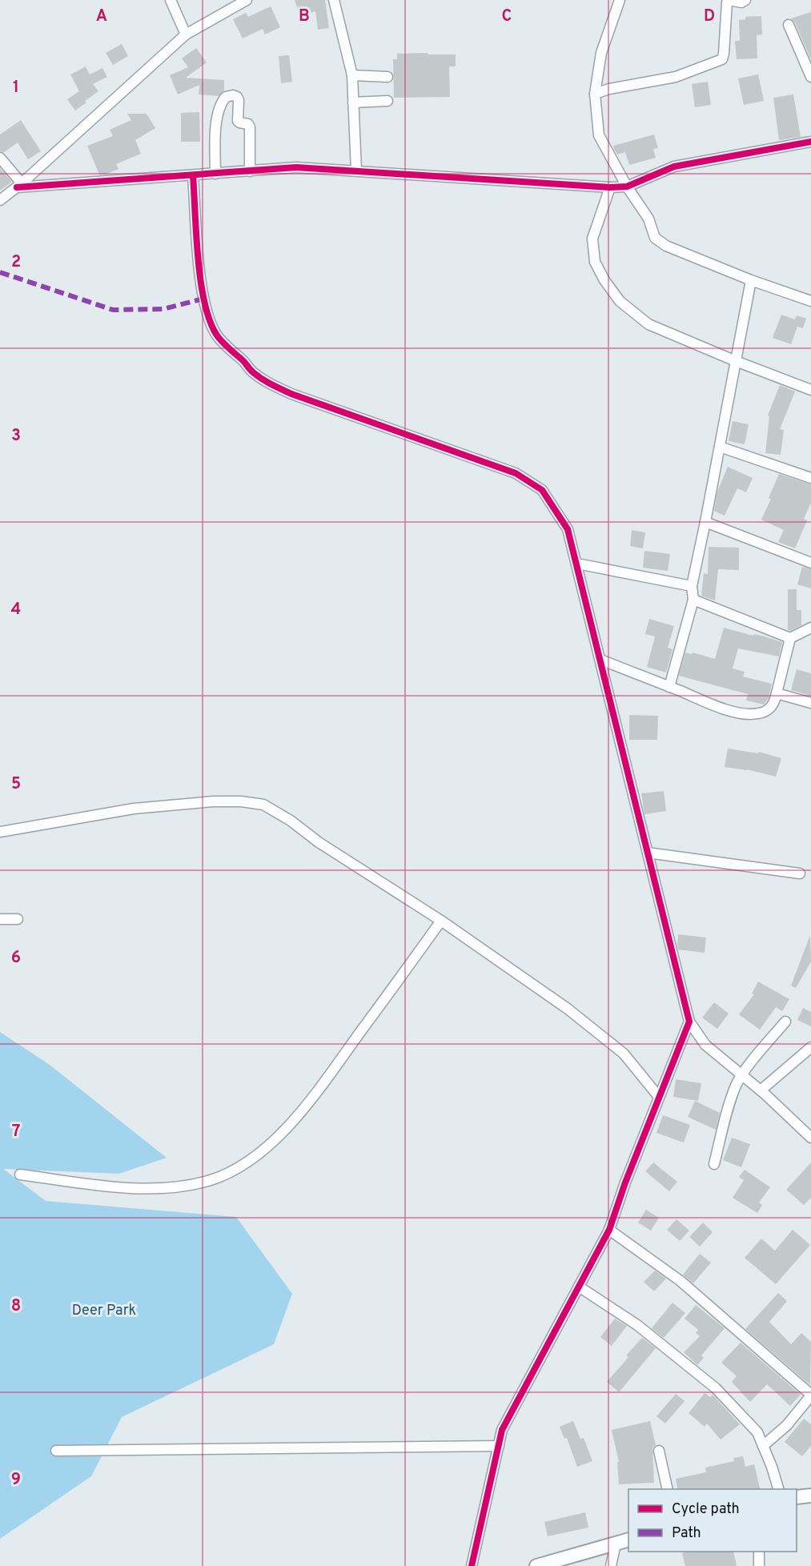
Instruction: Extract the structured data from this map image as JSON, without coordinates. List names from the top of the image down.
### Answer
{
  "parks": ["Deer Park"],
  "legend": ["Cycle path", "Path"],
  "grid": {
    "columns": [
      "A",
      "B",
      "C",
      "D"
    ],
    "rows": [
      "1",
      "2",
      "3",
      "4",
      "5",
      "6",
      "7",
      "8",
      "9"
    ]
  }
}
